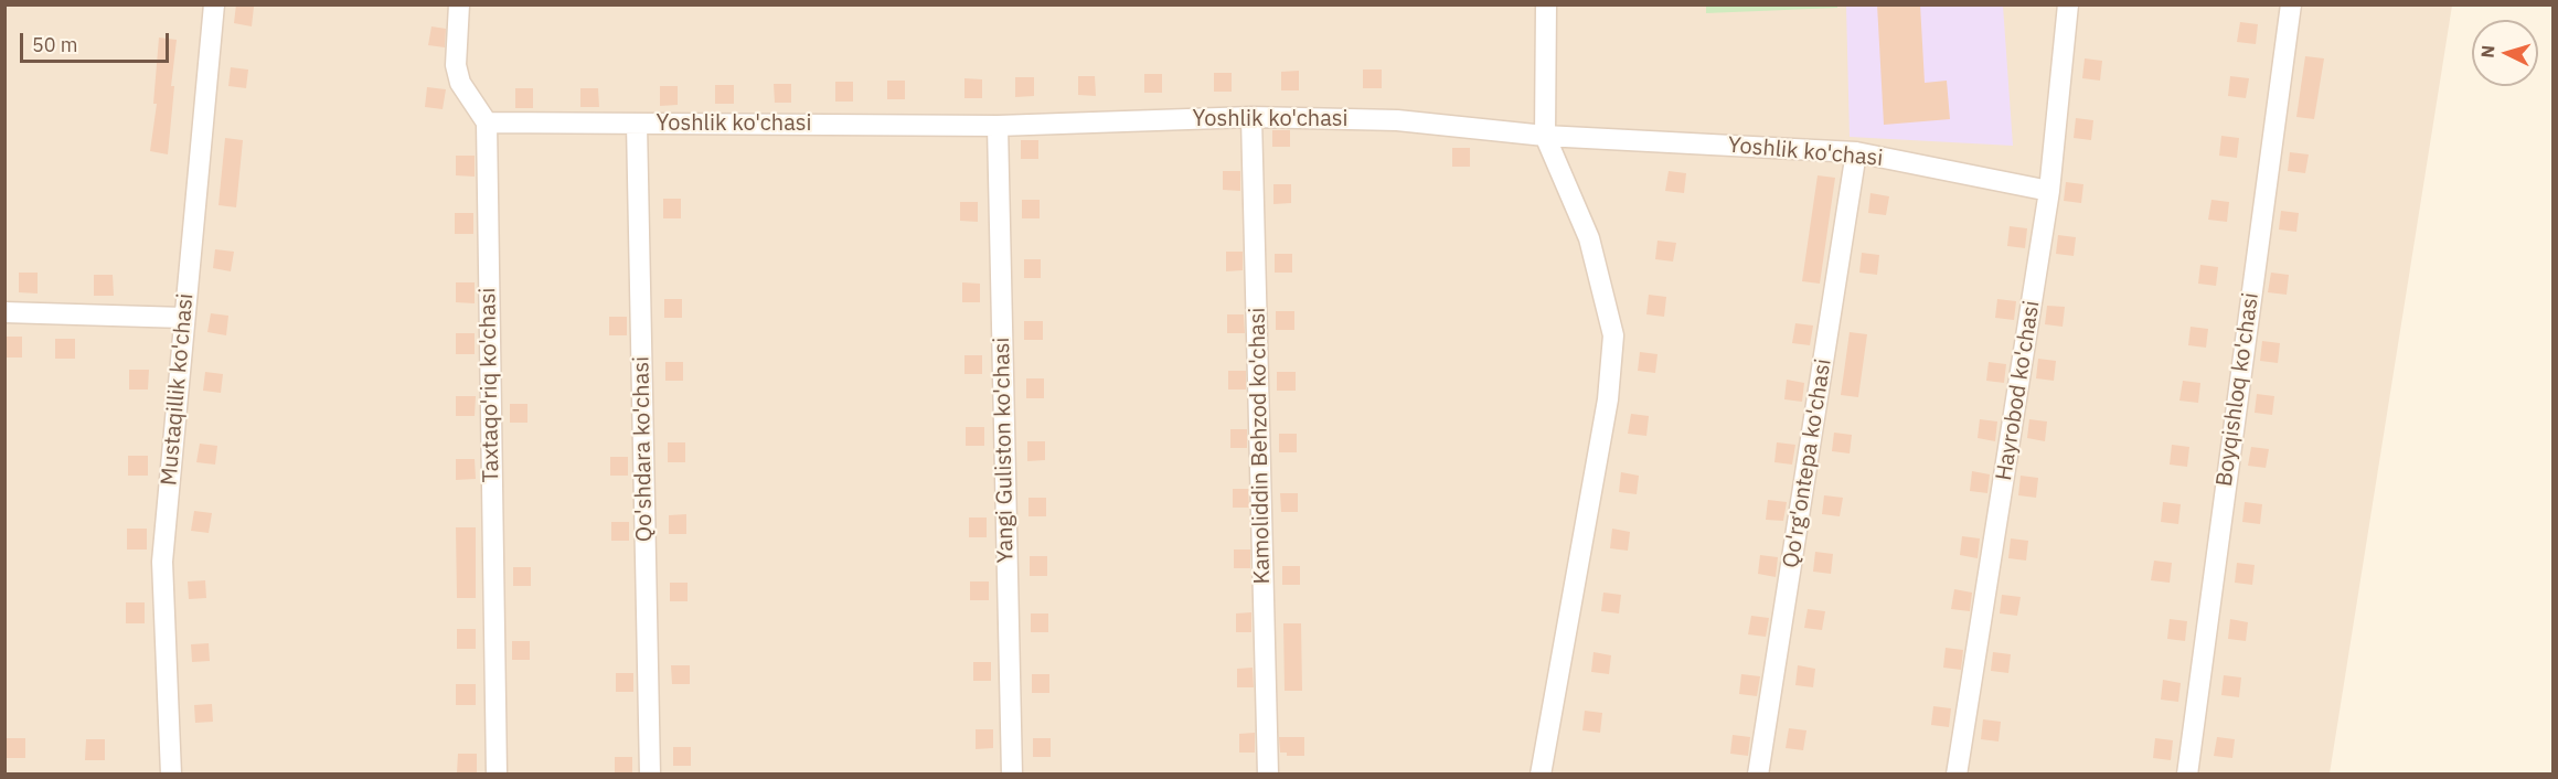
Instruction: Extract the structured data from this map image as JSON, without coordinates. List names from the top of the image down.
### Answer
{
  "streets": {
    "street": [
      "Yoshlik ko'chasi",
      "Taxtaqo'riq ko'chasi",
      "Mustaqillik ko'chasi",
      "Boyqishloq ko'chasi",
      "Hayrobod ko'chasi",
      "Kamoliddin Behzod ko'chasi",
      "Qo'shdara ko'chasi",
      "Yangi Guliston ko'chasi",
      "Qo'rg'ontepa ko'chasi"
    ]
  },
  "crossings": [
    ["Yoshlik ko'chasi", "Taxtaqo'riq ko'chasi"],
    ["Yoshlik ko'chasi", "Hayrobod ko'chasi"],
    ["Yoshlik ko'chasi", "Kamoliddin Behzod ko'chasi"],
    ["Yoshlik ko'chasi", "Qo'shdara ko'chasi"],
    ["Yoshlik ko'chasi", "Yangi Guliston ko'chasi"],
    ["Yoshlik ko'chasi", "Qo'rg'ontepa ko'chasi"]
  ],
  "scale_bar": "50 m",
  "north": "left"
}
